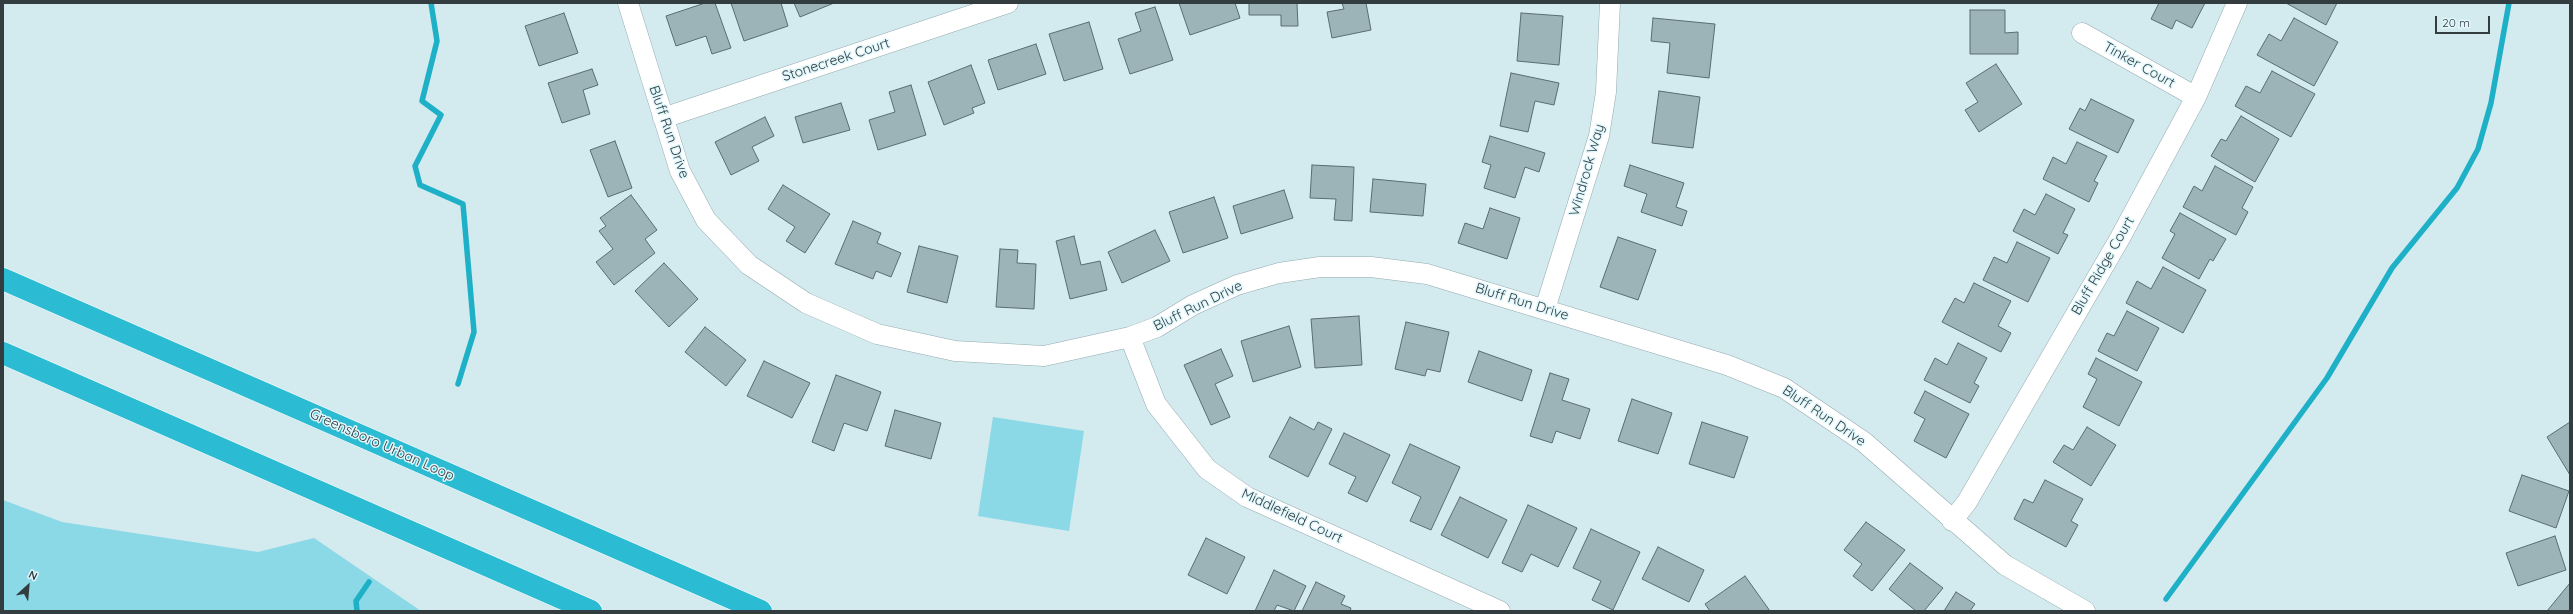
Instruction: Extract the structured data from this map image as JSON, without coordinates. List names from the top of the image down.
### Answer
{
  "streets": {
    "highway": ["Greensboro Urban Loop"],
    "street": [
      "Stonecreek Court",
      "Tinker Court",
      "Bluff Run Drive",
      "Windrock Way",
      "Bluff Ridge Court",
      "Middlefield Court"
    ]
  },
  "crossings": [
    ["Stonecreek Court", "Bluff Run Drive"],
    ["Tinker Court", "Bluff Ridge Court"],
    ["Bluff Run Drive", "Windrock Way"],
    ["Bluff Run Drive", "Bluff Ridge Court"],
    ["Bluff Run Drive", "Middlefield Court"]
  ],
  "scale_bar": "20 m",
  "north": "top right"
}
